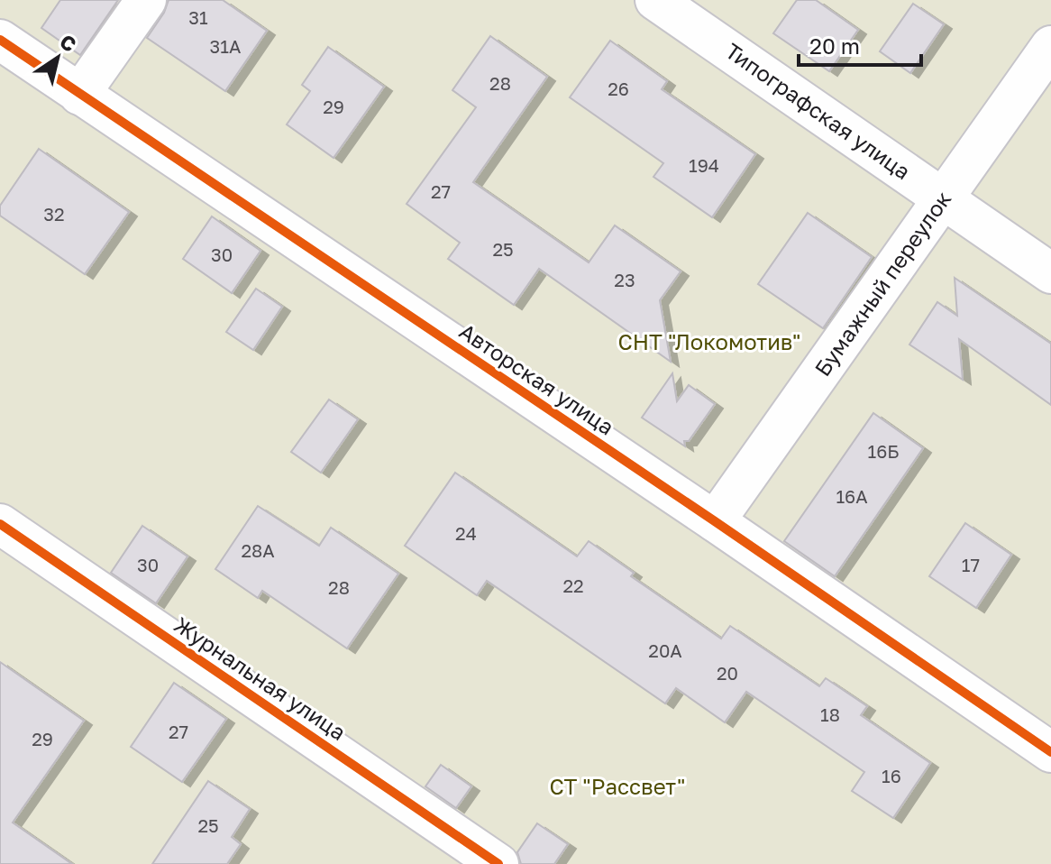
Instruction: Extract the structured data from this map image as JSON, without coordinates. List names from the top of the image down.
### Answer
{
  "streets": {
    "street": [
      "Типографская улица",
      "Бумажный переулок",
      "Авторская улица",
      "Журнальная улица"
    ]
  },
  "crossings": [
    ["Типографская улица", "Бумажный переулок"],
    ["Бумажный переулок", "Авторская улица"]
  ],
  "parks": ["СНТ \"Локомотив\"", "СТ \"Рассвет\""],
  "house_numbers": [
    "31",
    "31А",
    "28",
    "26",
    "29",
    "194",
    "27",
    "32",
    "25",
    "30",
    "23",
    "16Б",
    "16А",
    "24",
    "28А",
    "30",
    "17",
    "22",
    "28",
    "20А",
    "20",
    "18",
    "27",
    "29",
    "16",
    "25"
  ],
  "scale_bar": "20 m",
  "north": "top right"
}
